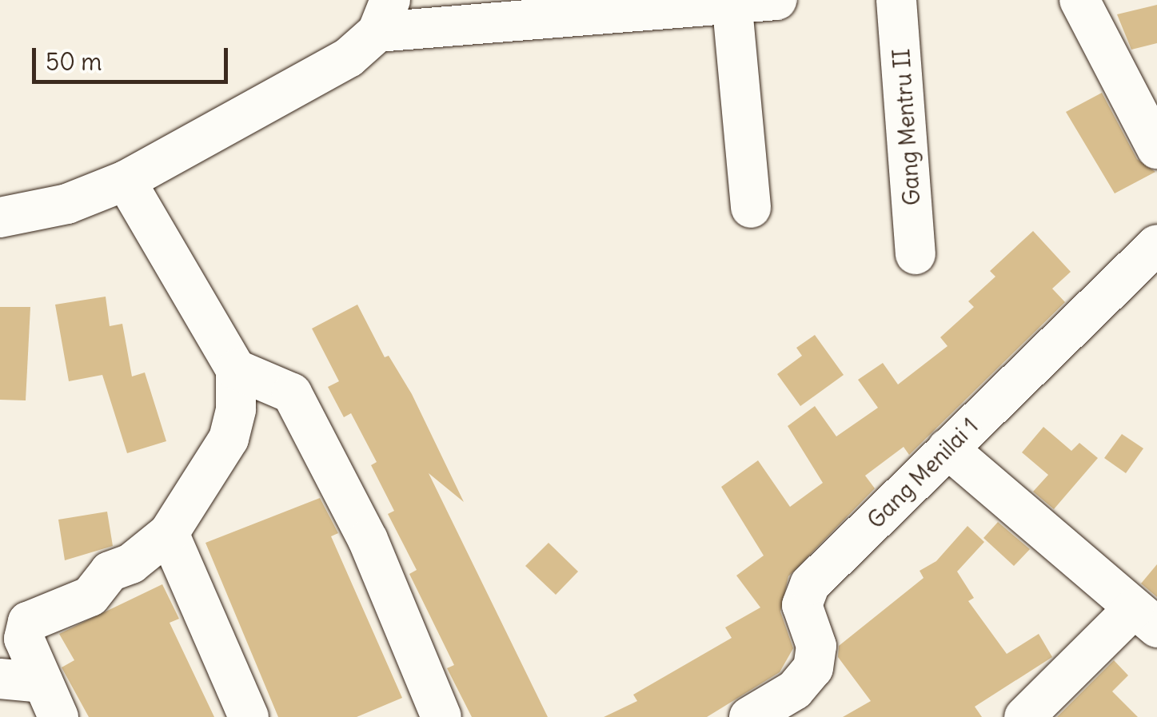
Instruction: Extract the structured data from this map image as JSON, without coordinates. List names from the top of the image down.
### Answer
{
  "streets": {
    "street": ["Gang Mentru II", "Gang Menilai 1"]
  },
  "scale_bar": "50 m"
}
